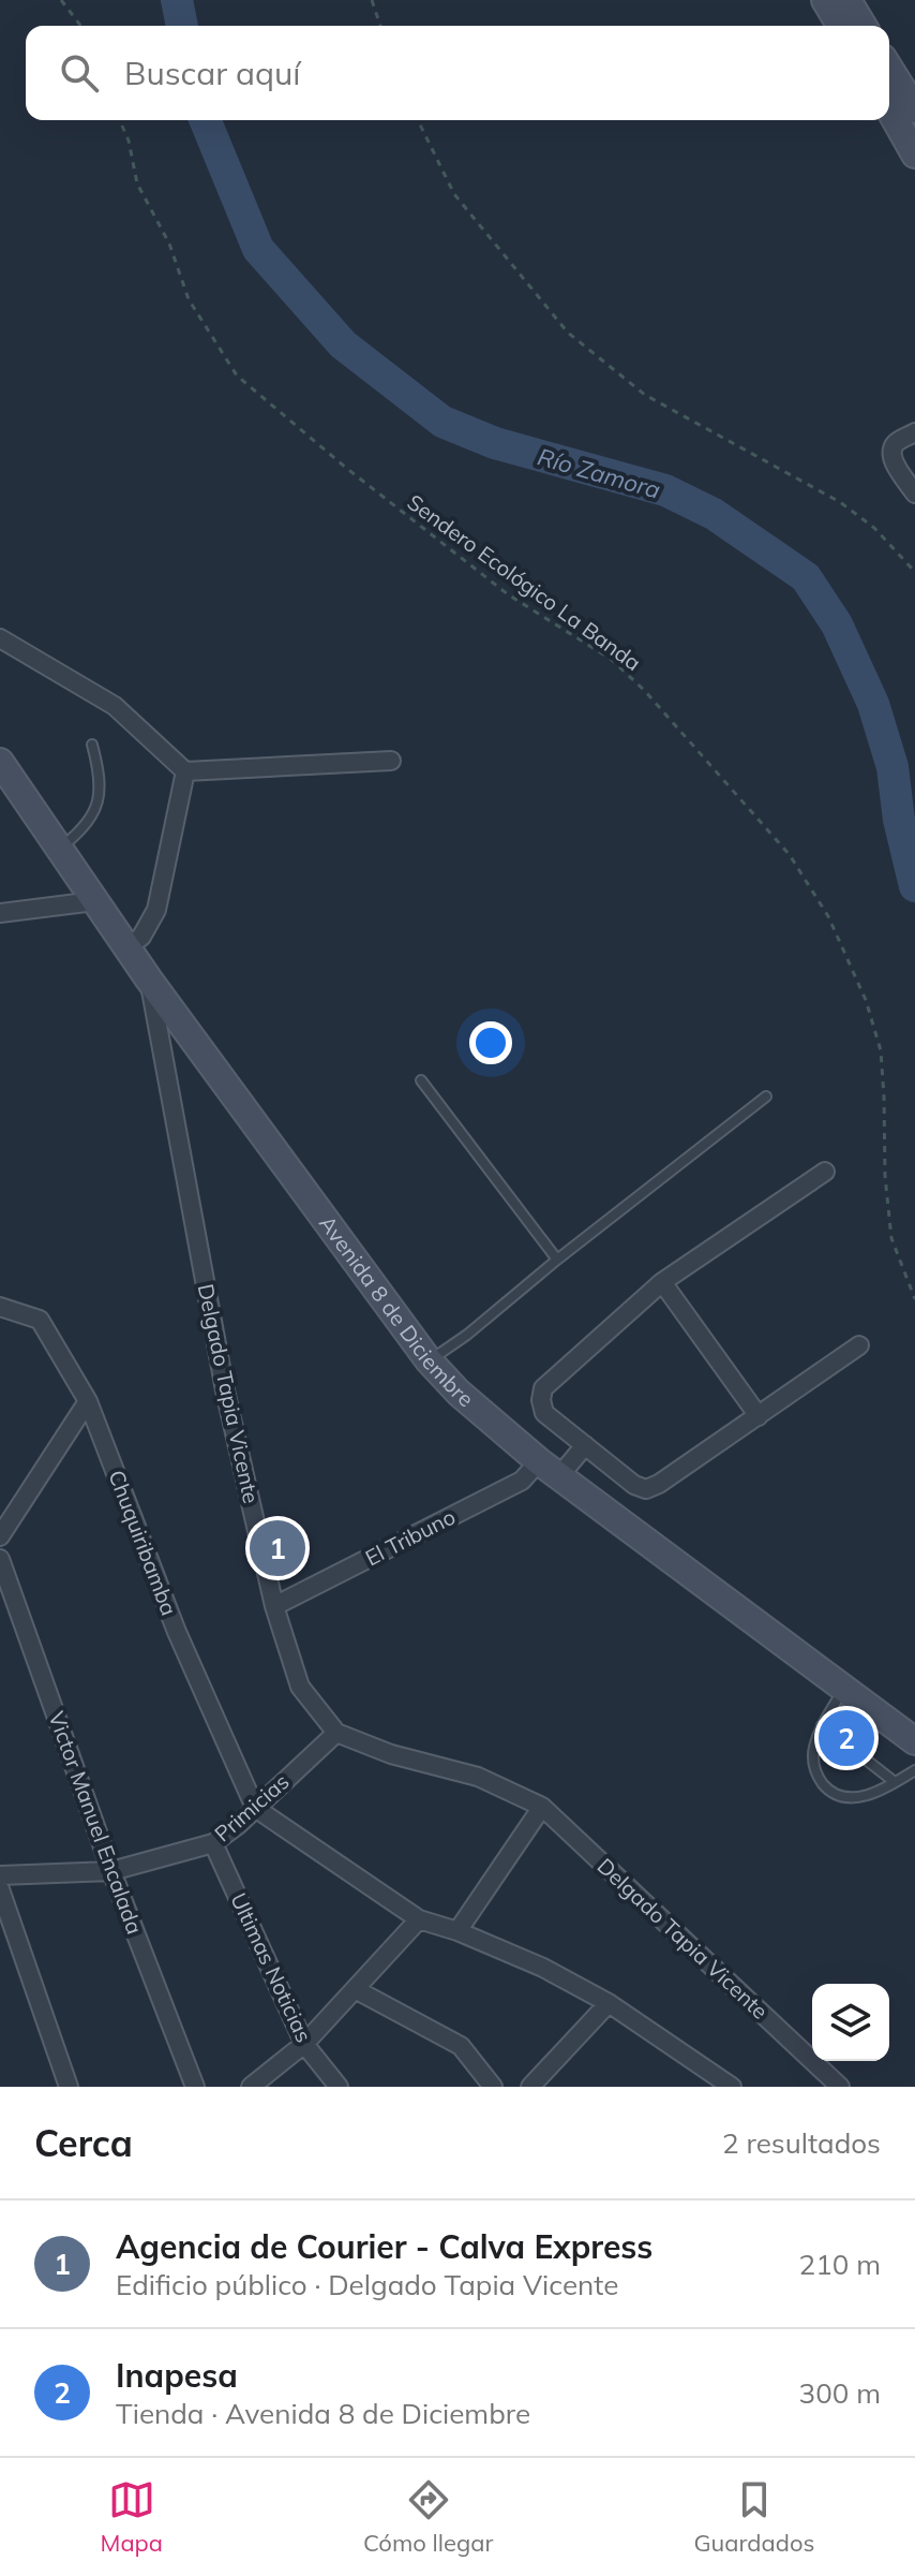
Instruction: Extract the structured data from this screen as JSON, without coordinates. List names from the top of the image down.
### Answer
{
  "streets": {
    "main road": ["Avenida 8 de Diciembre"],
    "street": [
      "Delgado Tapia Vicente",
      "El Tribuno",
      "Chuquiribamba",
      "Primicias",
      "Victor Manuel Encalada",
      "Ultimas Noticias"
    ],
    "path": ["Sendero Ecológico La Banda"]
  },
  "crossings": [
    ["Avenida 8 de Diciembre", "Delgado Tapia Vicente"],
    ["Avenida 8 de Diciembre", "El Tribuno"],
    ["Delgado Tapia Vicente", "El Tribuno"],
    ["Delgado Tapia Vicente", "Primicias"],
    ["Chuquiribamba", "Primicias"],
    ["Primicias", "Victor Manuel Encalada"],
    ["Primicias", "Ultimas Noticias"]
  ],
  "water": ["Río Zamora"],
  "page": {
    "search": "Buscar aquí",
    "pins": ["1", "2"],
    "heading": ["Cerca", "2 resultados"],
    "list": [
      {
        "mark": "1",
        "name": "Agencia de Courier - Calva Express",
        "note": "Edificio público · Delgado Tapia Vicente",
        "value": "210 m"
      },
      {
        "mark": "2",
        "name": "Inapesa",
        "note": "Tienda · Avenida 8 de Diciembre",
        "value": "300 m"
      }
    ],
    "nav": ["Mapa", "Cómo llegar", "Guardados"]
  }
}
